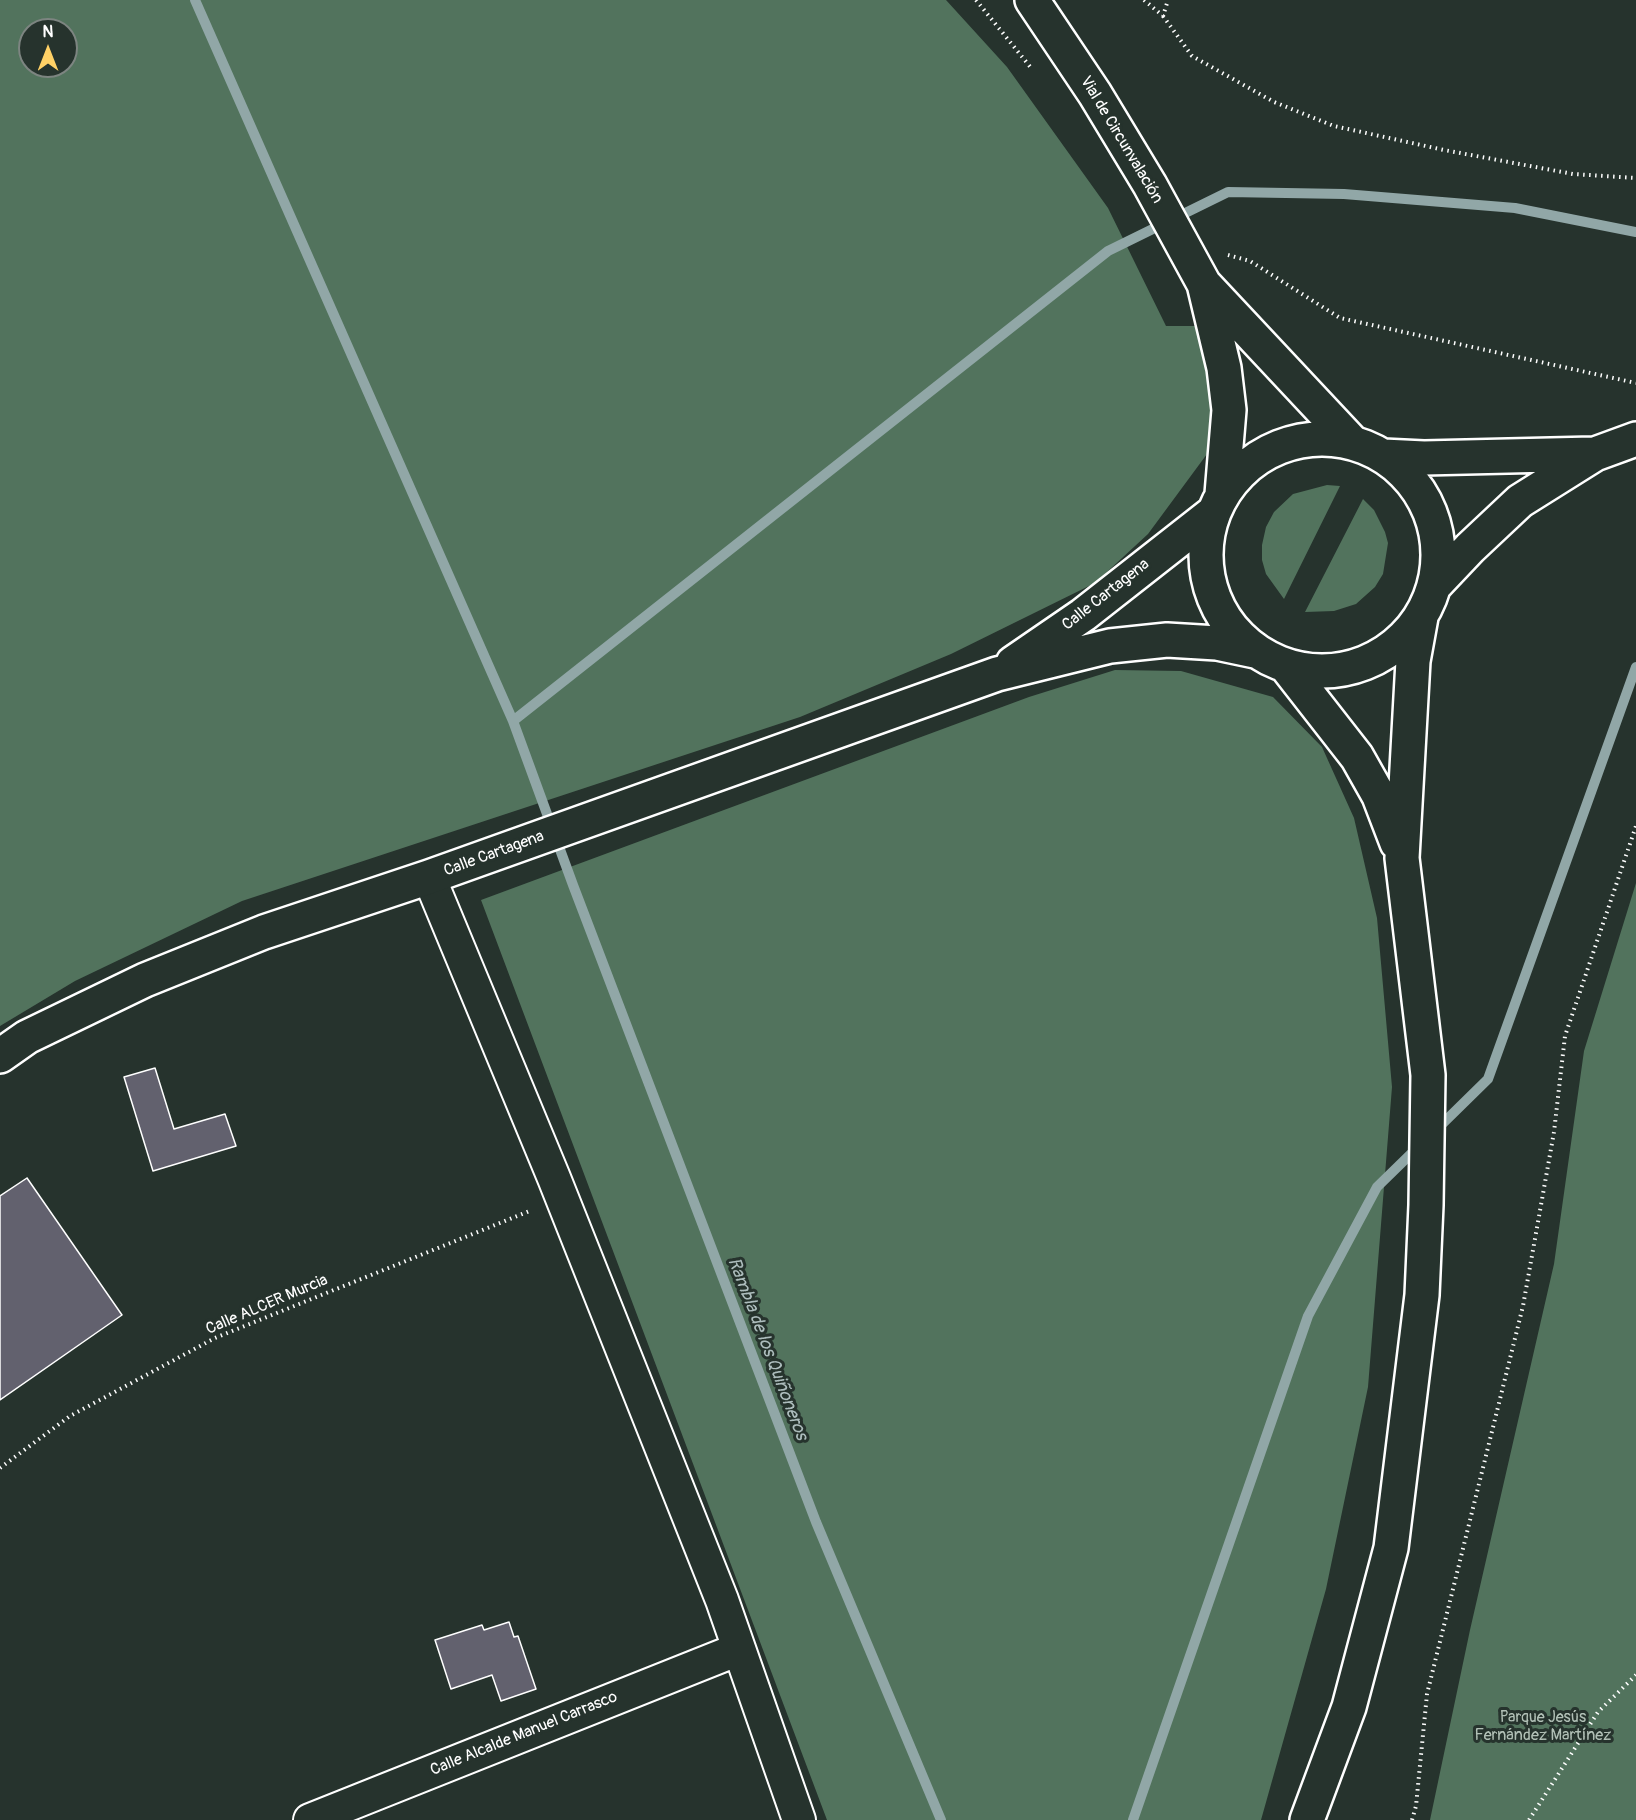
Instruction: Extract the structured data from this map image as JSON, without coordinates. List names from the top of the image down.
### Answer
{
  "streets": {
    "main road": ["Vial de Circunvalación", "Calle Cartagena"],
    "street": ["Calle Alcalde Manuel Carrasco"],
    "path": ["Calle ALCER Murcia"]
  },
  "crossings": [
    ["Vial de Circunvalación", "Calle Cartagena"]
  ],
  "water": ["Rambla de los Quiñoneros"],
  "parks": ["Parque Jesús Fernández Martínez"],
  "north": "top"
}
